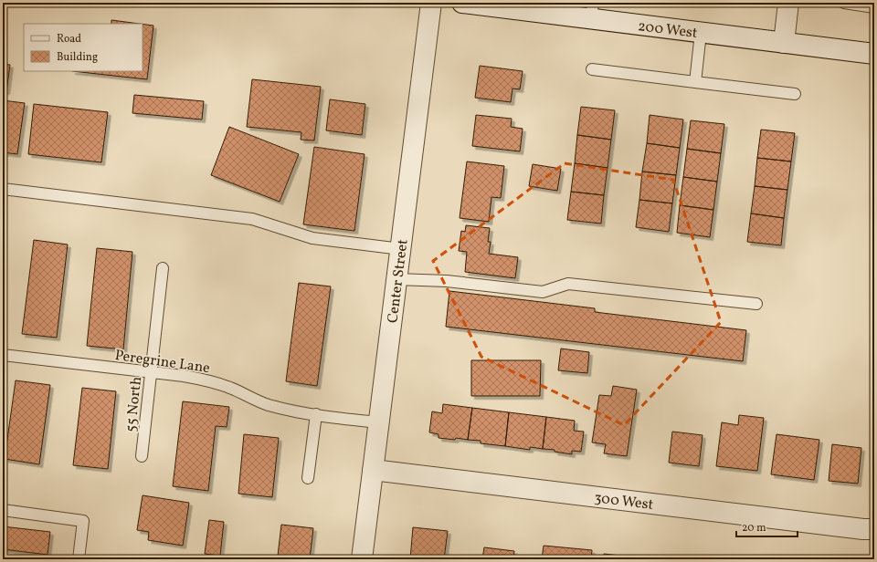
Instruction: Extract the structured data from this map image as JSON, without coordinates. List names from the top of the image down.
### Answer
{
  "streets": {
    "street": ["200 West", "Center Street", "300 West"],
    "lane": ["Peregrine Lane", "55 North"]
  },
  "crossings": [
    ["Center Street", "Peregrine Lane"],
    ["Center Street", "300 West"],
    ["Peregrine Lane", "55 North"]
  ],
  "legend": ["Road", "Building"],
  "scale_bar": "20 m"
}
